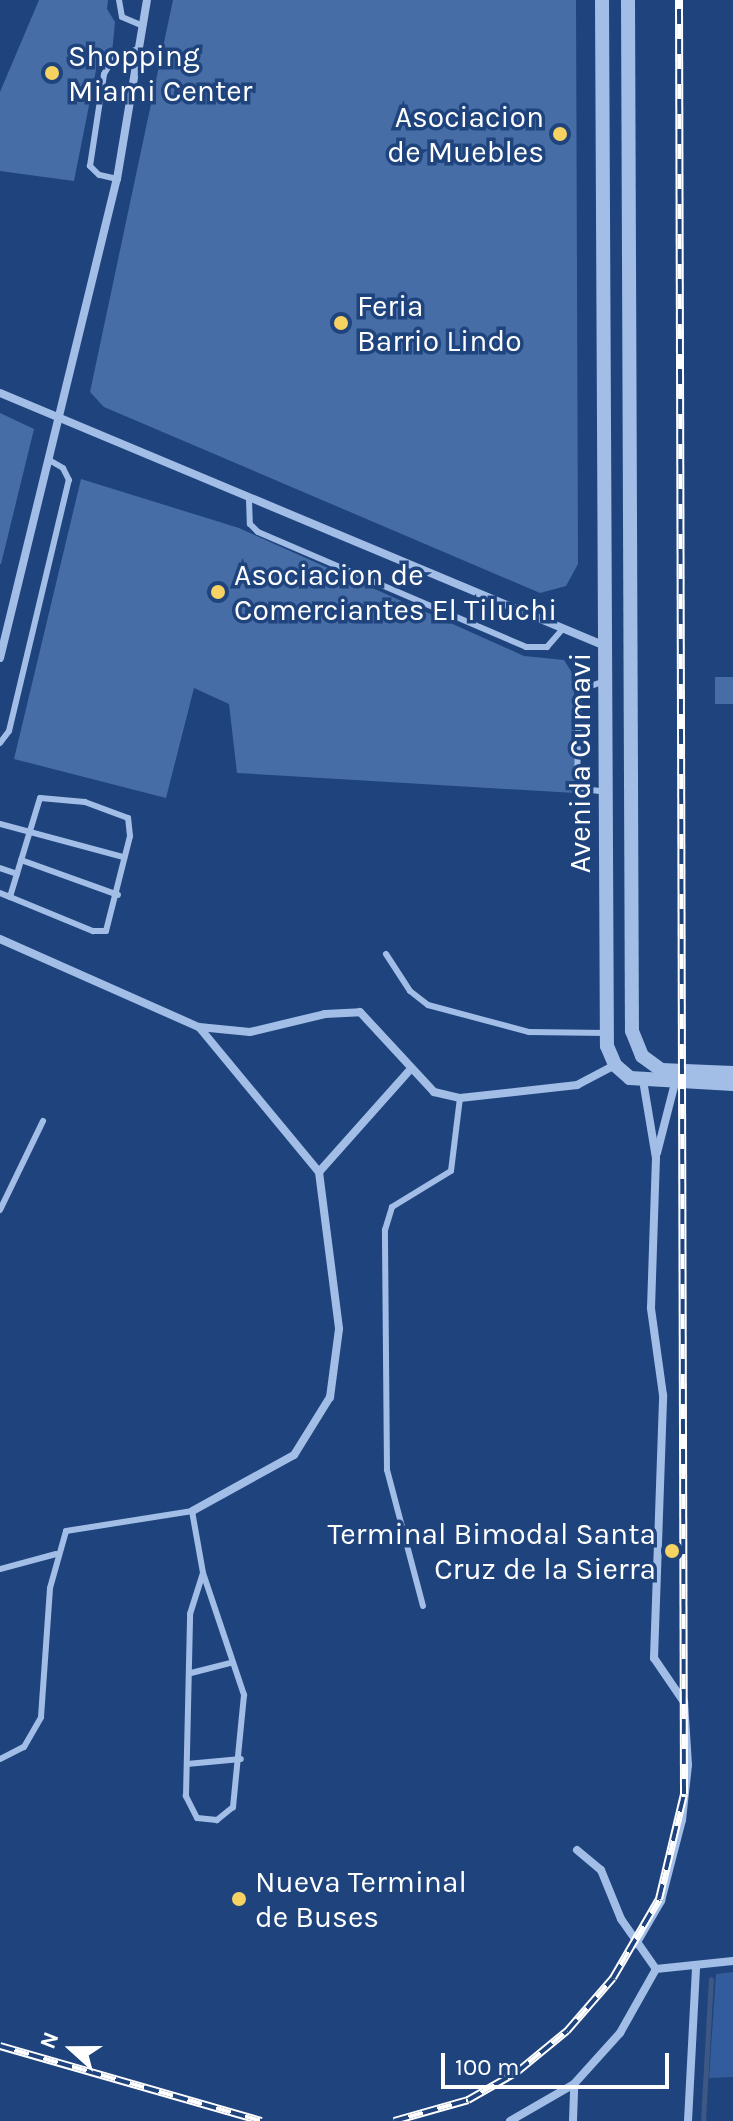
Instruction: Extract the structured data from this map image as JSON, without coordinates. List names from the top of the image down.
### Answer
{
  "streets": {
    "street": ["Avenida Cumavi"]
  },
  "places": [
    "Shopping Miami Center",
    "Asociacion de Muebles",
    "Feria Barrio Lindo",
    "Asociacion de Comerciantes El Tiluchi",
    "Terminal Bimodal Santa Cruz de la Sierra",
    "Nueva Terminal de Buses"
  ],
  "scale_bar": "100 m",
  "north": "left"
}
